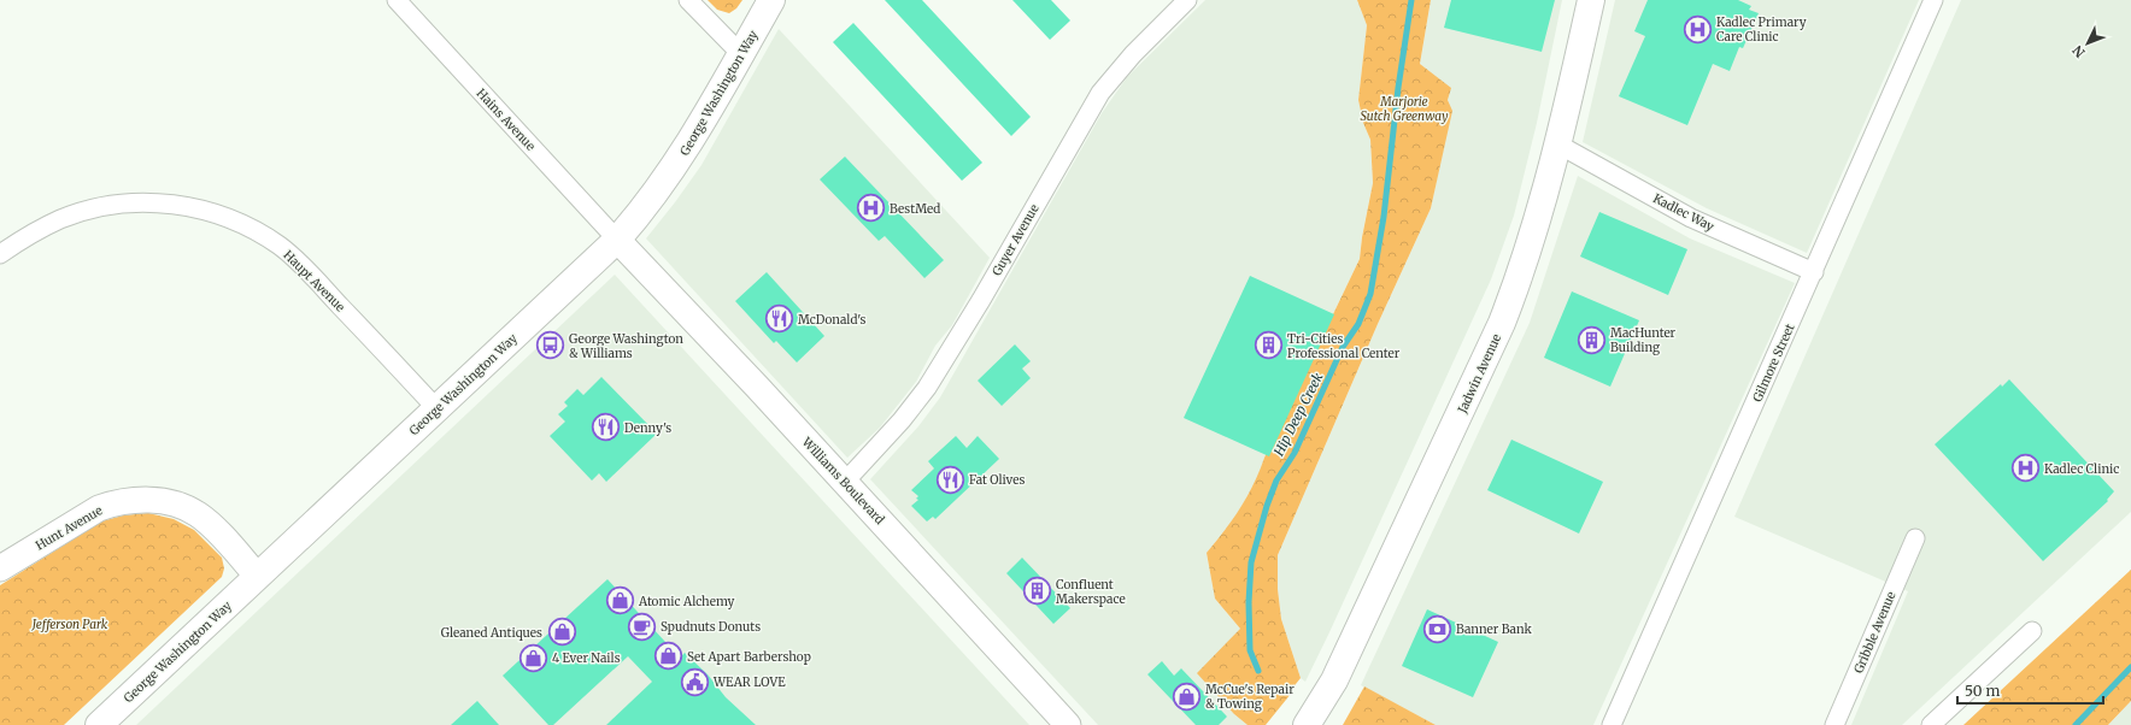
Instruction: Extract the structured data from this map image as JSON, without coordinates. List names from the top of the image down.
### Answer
{
  "streets": {
    "main road": ["George Washington Way", "Jadwin Avenue"],
    "street": [
      "Hains Avenue",
      "Kadlec Way",
      "Guyer Avenue",
      "Haupt Avenue",
      "Gilmore Street",
      "Williams Boulevard",
      "Hunt Avenue",
      "Gribble Avenue"
    ]
  },
  "crossings": [
    ["George Washington Way", "Hains Avenue"],
    ["George Washington Way", "Haupt Avenue"],
    ["George Washington Way", "Williams Boulevard"],
    ["George Washington Way", "Hunt Avenue"],
    ["Hains Avenue", "Williams Boulevard"],
    ["Kadlec Way", "Gilmore Street"],
    ["Kadlec Way", "Jadwin Avenue"],
    ["Guyer Avenue", "Williams Boulevard"]
  ],
  "water": ["Hip Deep Creek"],
  "parks": ["Marjorie Sutch Greenway", "Jefferson Park"],
  "places": {
    "hospital": ["Kadlec Primary Care Clinic", "BestMed", "Kadlec Clinic"],
    "restaurant": ["McDonald's", "Denny's", "Fat Olives"],
    "building": ["MacHunter Building", "Tri-Cities Professional Center", "Confluent Makerspace"],
    "bus stop": ["George Washington & Williams"],
    "shop": [
      "Atomic Alchemy",
      "Gleaned Antiques",
      "Set Apart Barbershop",
      "4 Ever Nails",
      "McCue's Repair & Towing"
    ],
    "cafe": ["Spudnuts Donuts"],
    "bank": ["Banner Bank"],
    "public building": ["WEAR LOVE"]
  },
  "scale_bar": "50 m",
  "north": "bottom left"
}
